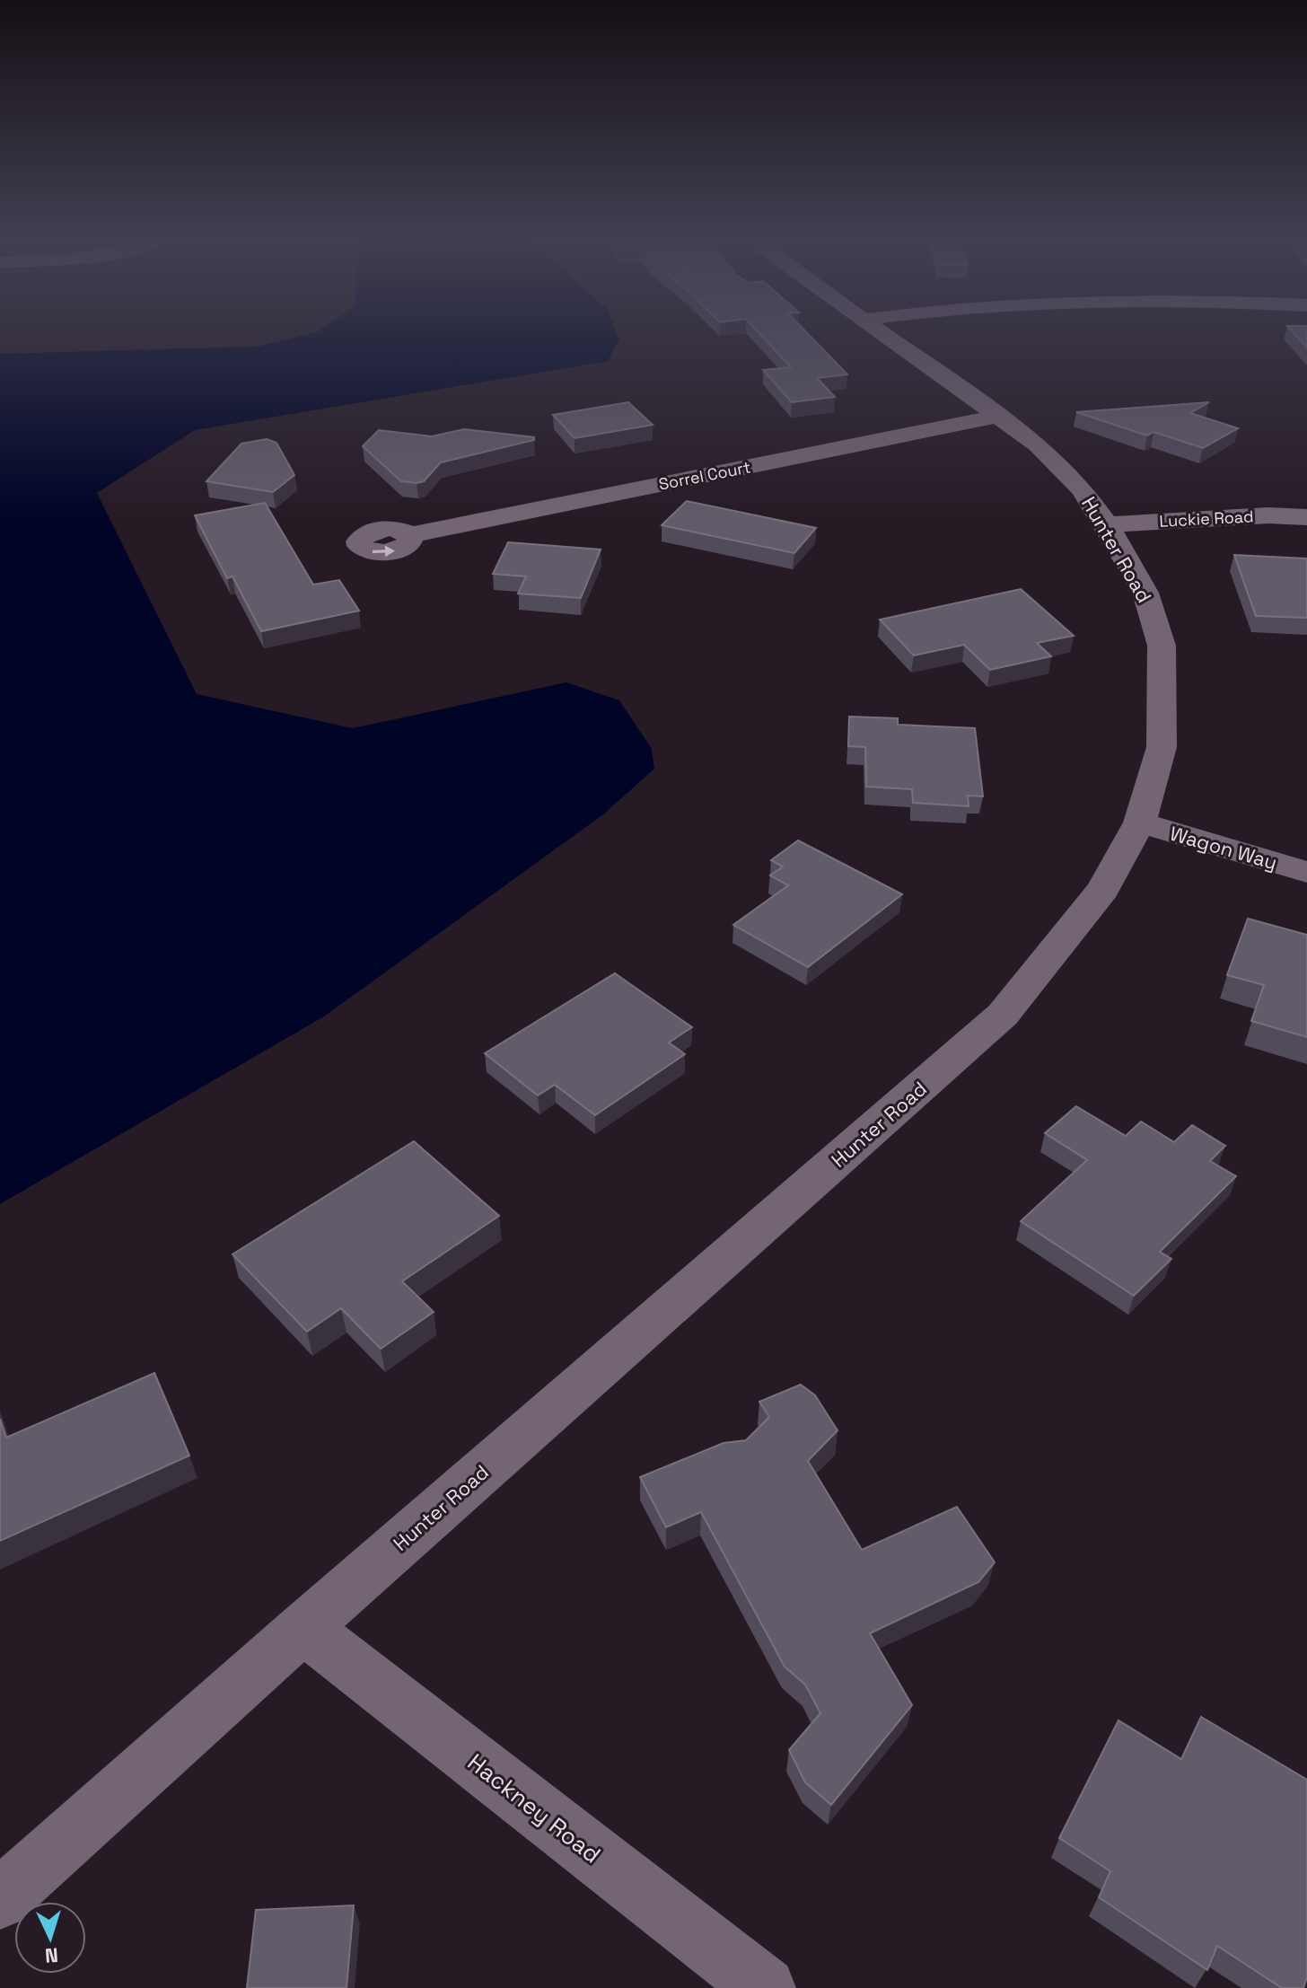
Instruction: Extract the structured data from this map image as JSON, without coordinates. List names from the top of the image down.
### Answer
{
  "streets": {
    "street": [
      "Sorrel Court",
      "Luckie Road",
      "Hunter Road",
      "Wagon Way",
      "Hackney Road"
    ]
  },
  "crossings": [
    ["Sorrel Court", "Hunter Road"],
    ["Luckie Road", "Hunter Road"],
    ["Hunter Road", "Wagon Way"],
    ["Hunter Road", "Hackney Road"]
  ],
  "north": "bottom"
}
